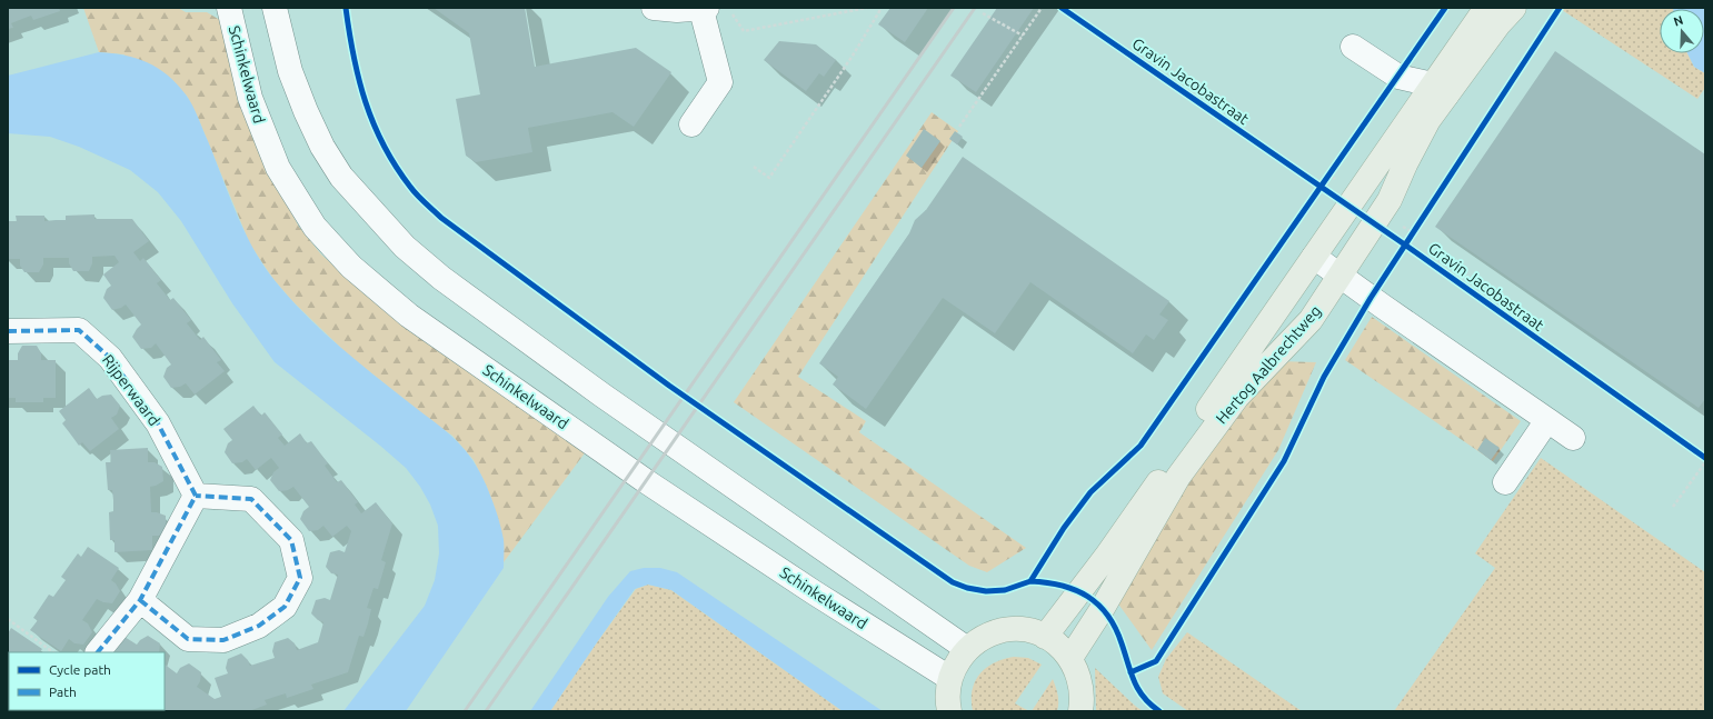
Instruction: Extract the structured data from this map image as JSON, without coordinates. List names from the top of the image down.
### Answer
{
  "streets": {
    "main road": ["Hertog Aalbrechtweg"],
    "street": ["Schinkelwaard", "Rijperwaard"],
    "cycle path": ["Gravin Jacobastraat"]
  },
  "legend": ["Cycle path", "Path"],
  "north": "top"
}
